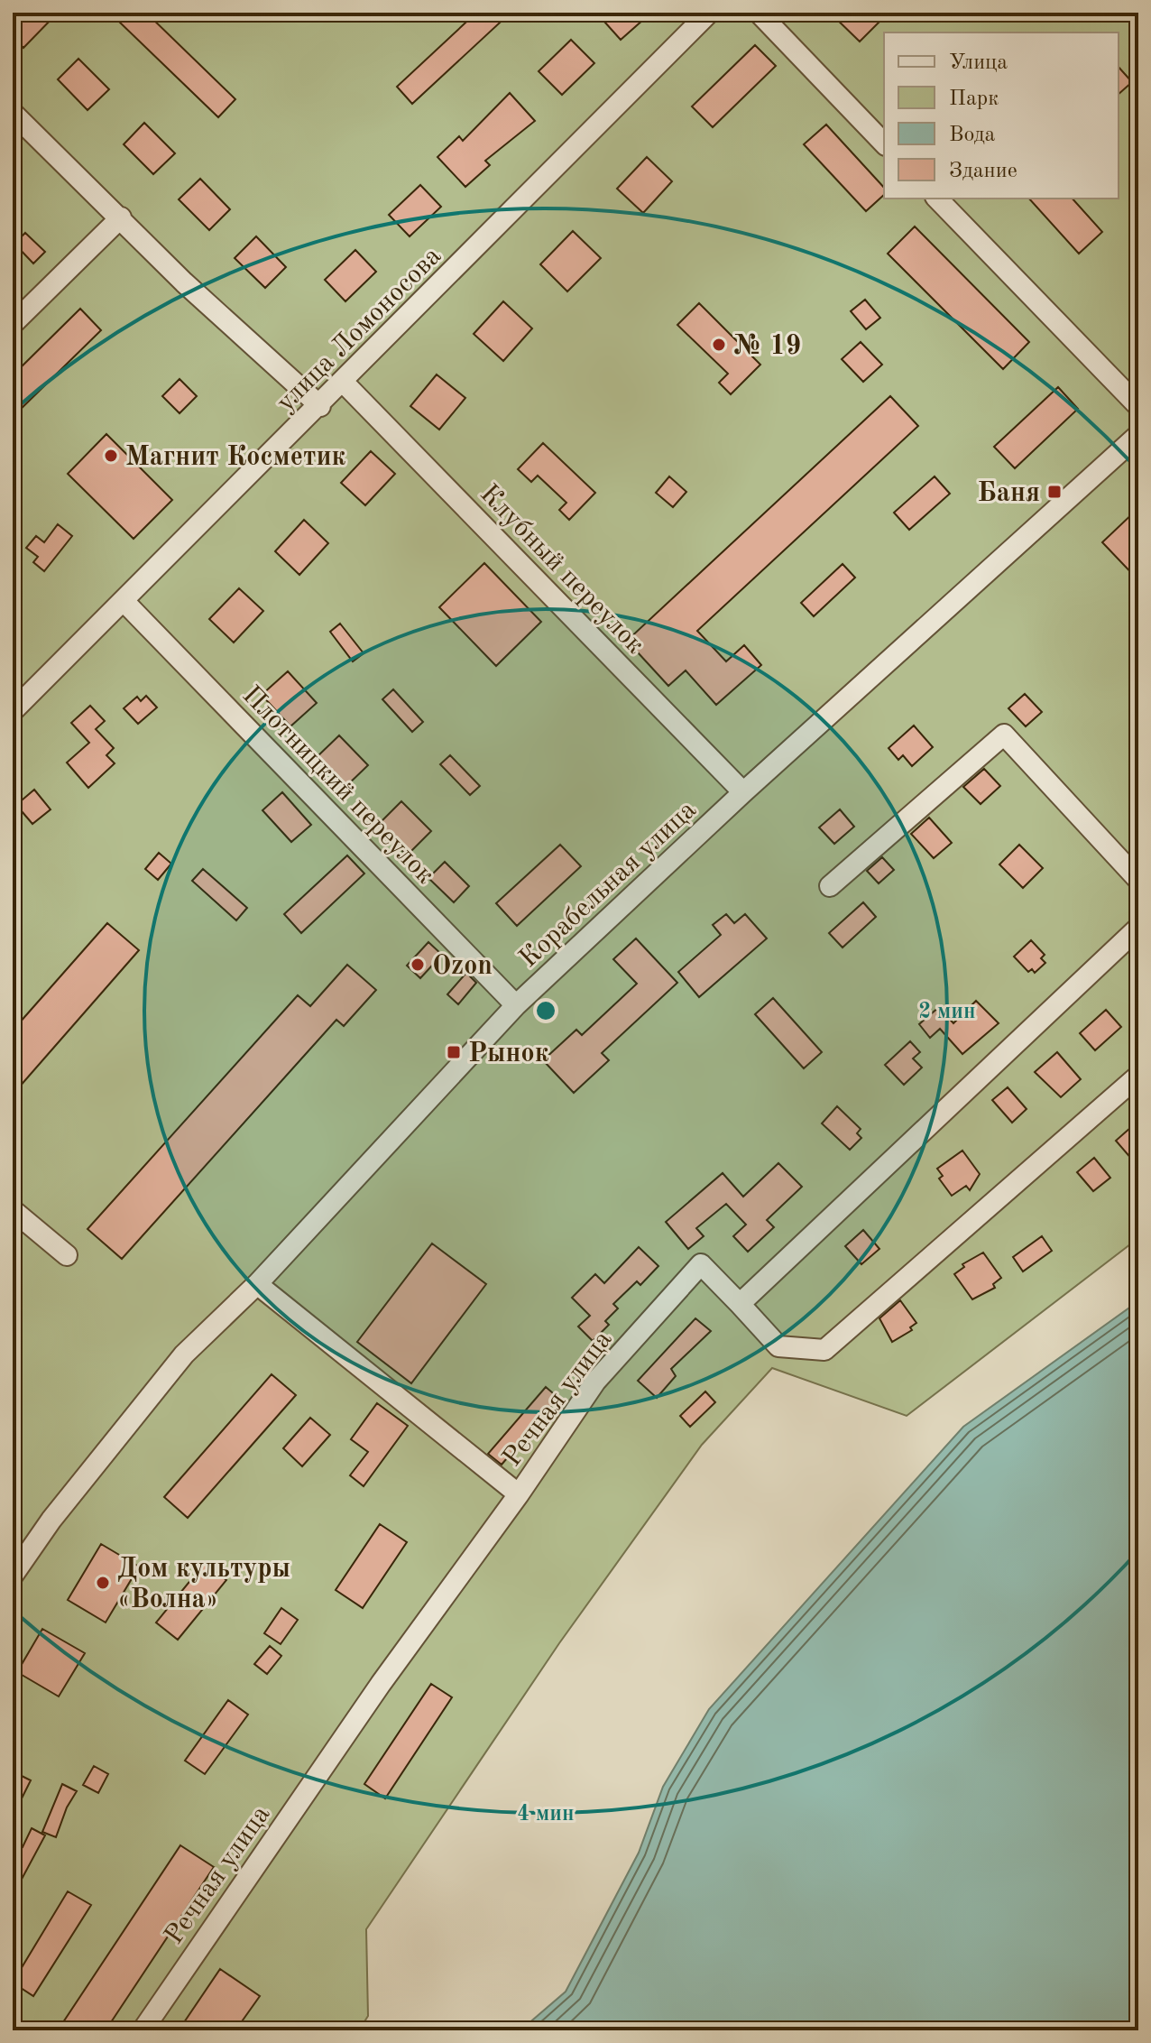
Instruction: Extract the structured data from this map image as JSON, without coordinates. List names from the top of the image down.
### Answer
{
  "streets": {
    "street": [
      "улица Ломоносова",
      "Клубный переулок",
      "Плотницкий переулок",
      "Корабельная улица",
      "Речная улица"
    ]
  },
  "crossings": [
    ["улица Ломоносова", "Клубный переулок"],
    ["улица Ломоносова", "Плотницкий переулок"],
    ["Клубный переулок", "Корабельная улица"],
    ["Плотницкий переулок", "Корабельная улица"]
  ],
  "places": {
    "other": [
      "№ 19",
      "Магнит Косметик",
      "Ozon",
      "Дом культуры «Волна»"
    ],
    "transit": ["Баня", "Рынок"]
  },
  "legend": [
    "Улица",
    "Парк",
    "Вода",
    "Здание"
  ],
  "rings": ["2 мин", "4 мин"]
}
